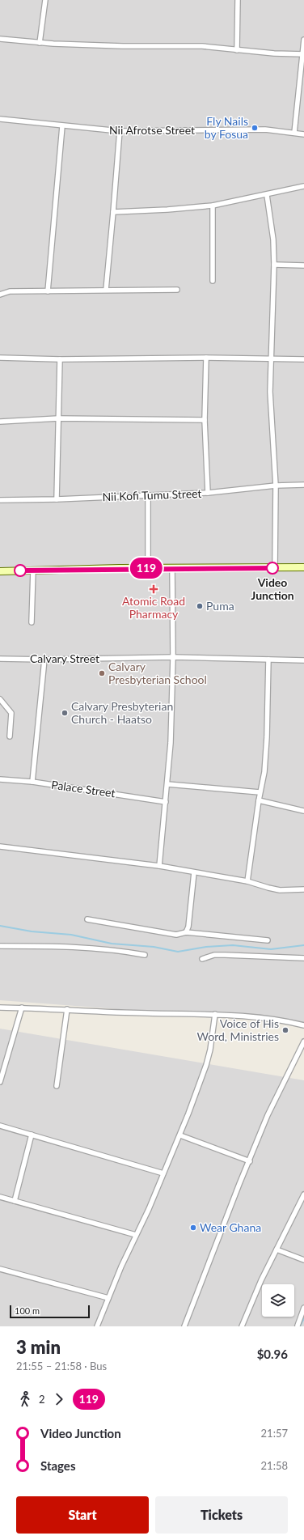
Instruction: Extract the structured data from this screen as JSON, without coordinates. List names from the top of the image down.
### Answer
{
  "streets": {
    "street": [
      "Nii Afrotse Street",
      "Nii Kofi Tumu Street",
      "Calvary Street",
      "Palace Street"
    ]
  },
  "places": {
    "other": [
      "Fly Nails by Fosua",
      "Video Junction",
      "Puma",
      "Calvary Presbyterian School",
      "Calvary Presbyterian Church - Haatso",
      "Voice of His Word, Ministries",
      "Wear Ghana"
    ],
    "health": ["Atomic Road Pharmacy"]
  },
  "lines": ["bus line 119"],
  "scale_bar": "100 m",
  "page": {
    "on_map": "119",
    "scale": "100 m",
    "heading": ["3 min", "21:55 – 21:58 · Bus", "$0.96"],
    "legs": ["2", "119"],
    "list": [
      {
        "name": "Video Junction",
        "value": "21:57"
      },
      {
        "name": "Stages",
        "value": "21:58"
      }
    ],
    "buttons": ["Start", "Tickets"]
  }
}
